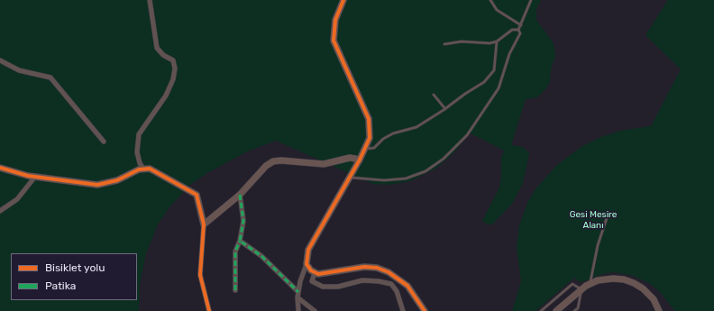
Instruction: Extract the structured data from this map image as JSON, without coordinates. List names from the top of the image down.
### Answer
{
  "parks": ["Gesi Mesire Alanı"],
  "legend": ["Bisiklet yolu", "Patika"]
}
